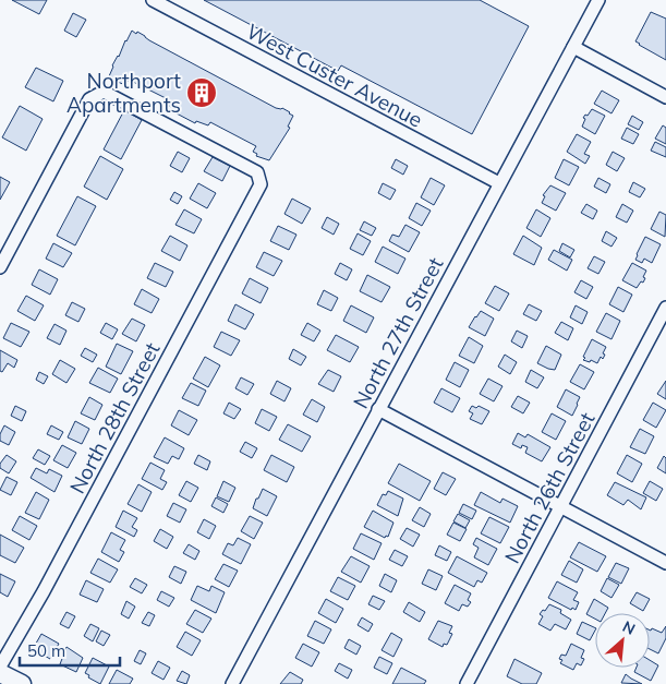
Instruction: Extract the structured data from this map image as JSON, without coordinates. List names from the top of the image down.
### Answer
{
  "streets": {
    "street": [
      "West Custer Avenue",
      "North 27th Street",
      "North 28th Street",
      "North 26th Street"
    ]
  },
  "crossings": [
    ["West Custer Avenue", "North 27th Street"]
  ],
  "places": {
    "building": ["Northport Apartments"]
  },
  "scale_bar": "50 m",
  "north": "top right"
}
